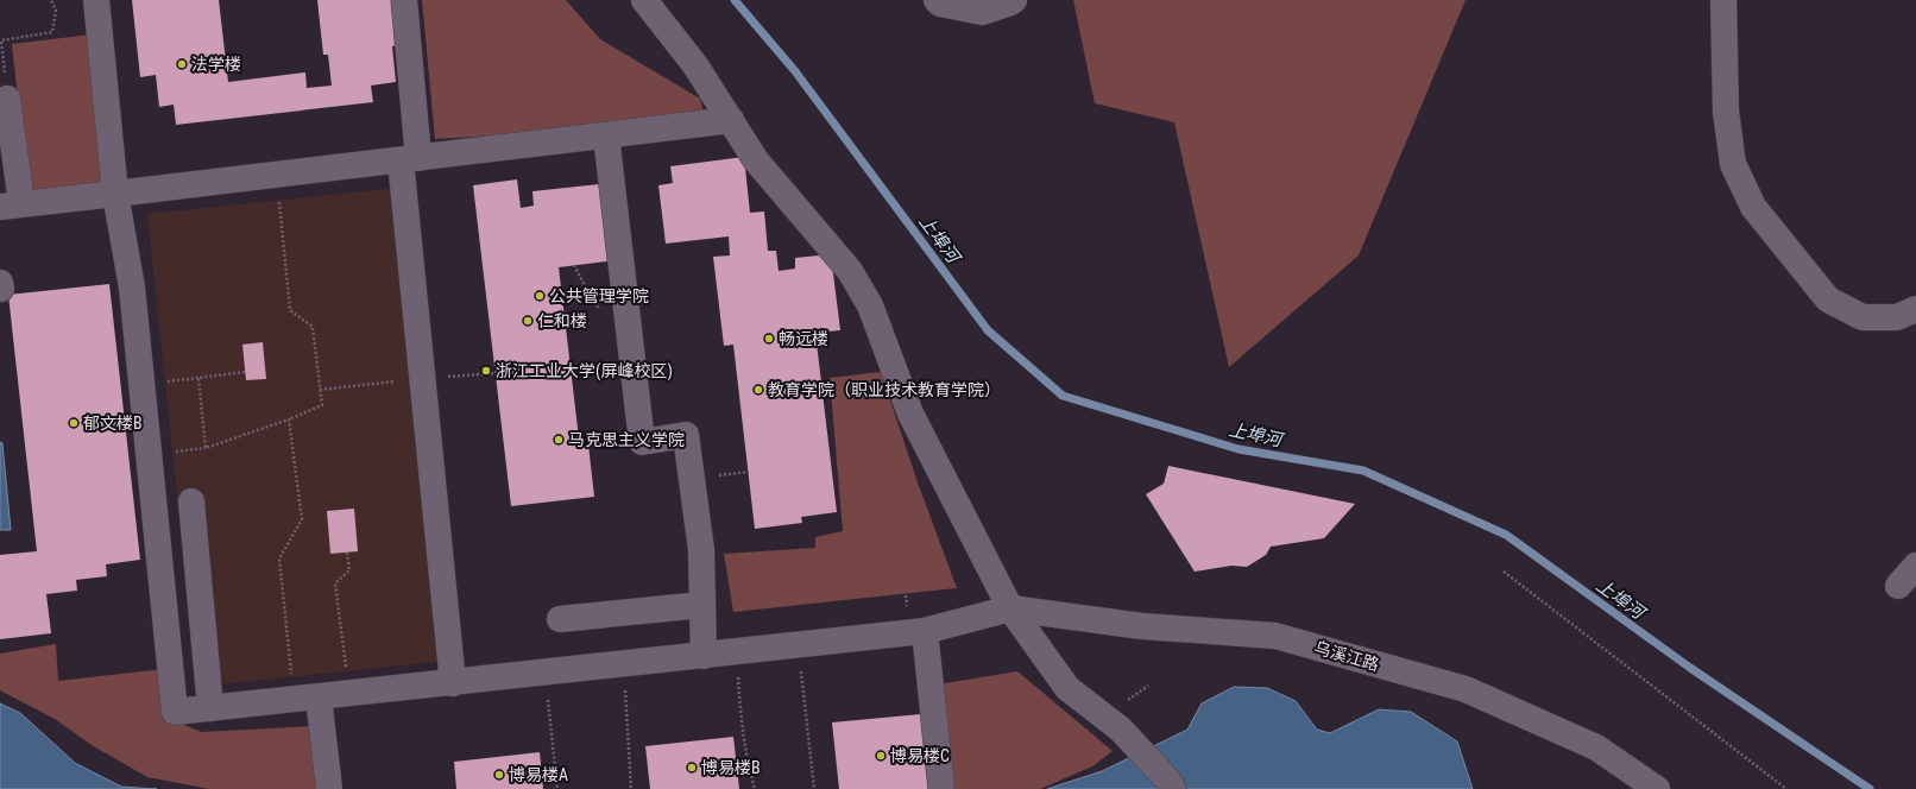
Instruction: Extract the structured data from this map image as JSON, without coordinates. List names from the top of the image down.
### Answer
{
  "streets": {
    "street": ["乌溪江路"]
  },
  "water": ["上埠河"],
  "places": [
    "法学楼",
    "公共管理学院",
    "仁和楼",
    "畅远楼",
    "浙江工业大学(屏峰校区)",
    "教育学院（职业技术教育学院）",
    "郁文楼B",
    "马克思主义学院",
    "博易楼C",
    "博易楼B",
    "博易楼A"
  ]
}
